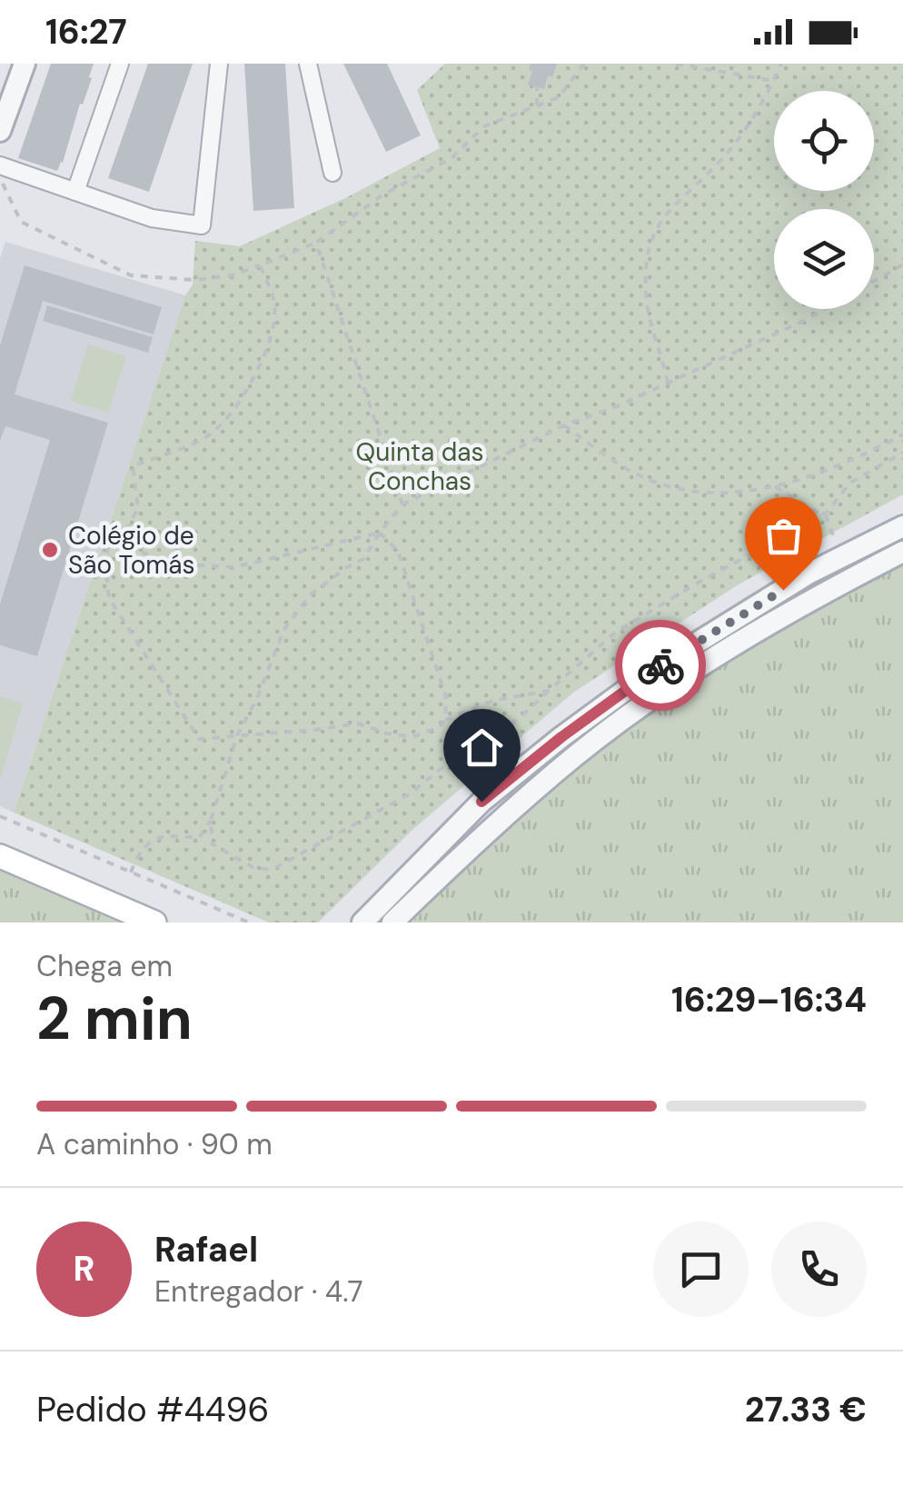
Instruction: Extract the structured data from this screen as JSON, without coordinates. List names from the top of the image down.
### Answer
{
  "parks": ["Quinta das Conchas"],
  "places": ["Colégio de São Tomás"],
  "page": {
    "status": "16:27",
    "heading": ["2 min", "Chega em", "16:29–16:34"],
    "panel": [
      "Rafael",
      "Entregador · 4.7",
      "Pedido #4496",
      "27.33 €"
    ],
    "bar": "A caminho · 90 m",
    "round": "R"
  }
}
